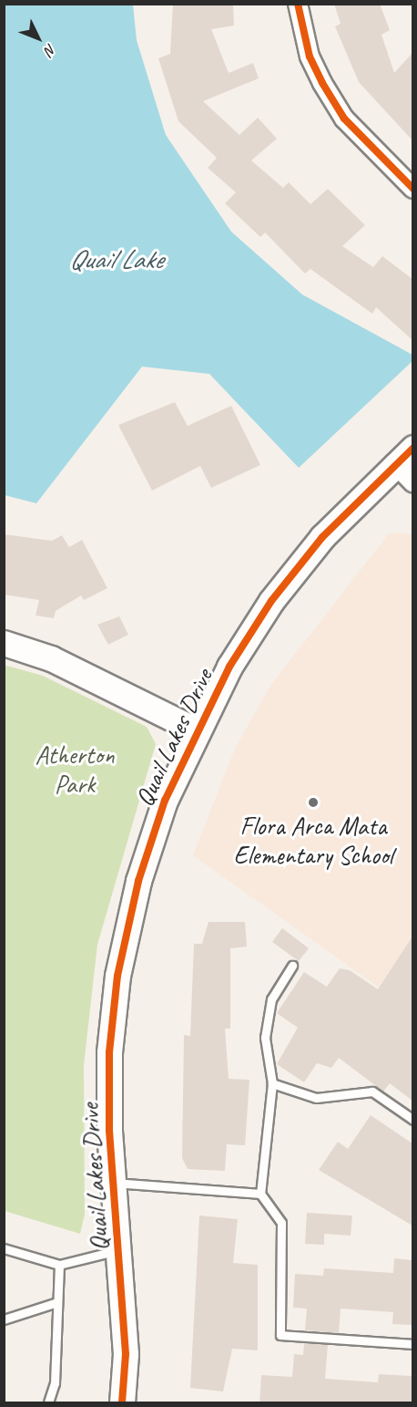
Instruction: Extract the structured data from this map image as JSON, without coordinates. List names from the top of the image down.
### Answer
{
  "streets": {
    "main road": ["Quail Lakes Drive"]
  },
  "water": ["Quail Lake"],
  "parks": ["Atherton Park"],
  "places": ["Flora Arca Mata Elementary School"],
  "north": "bottom right"
}
